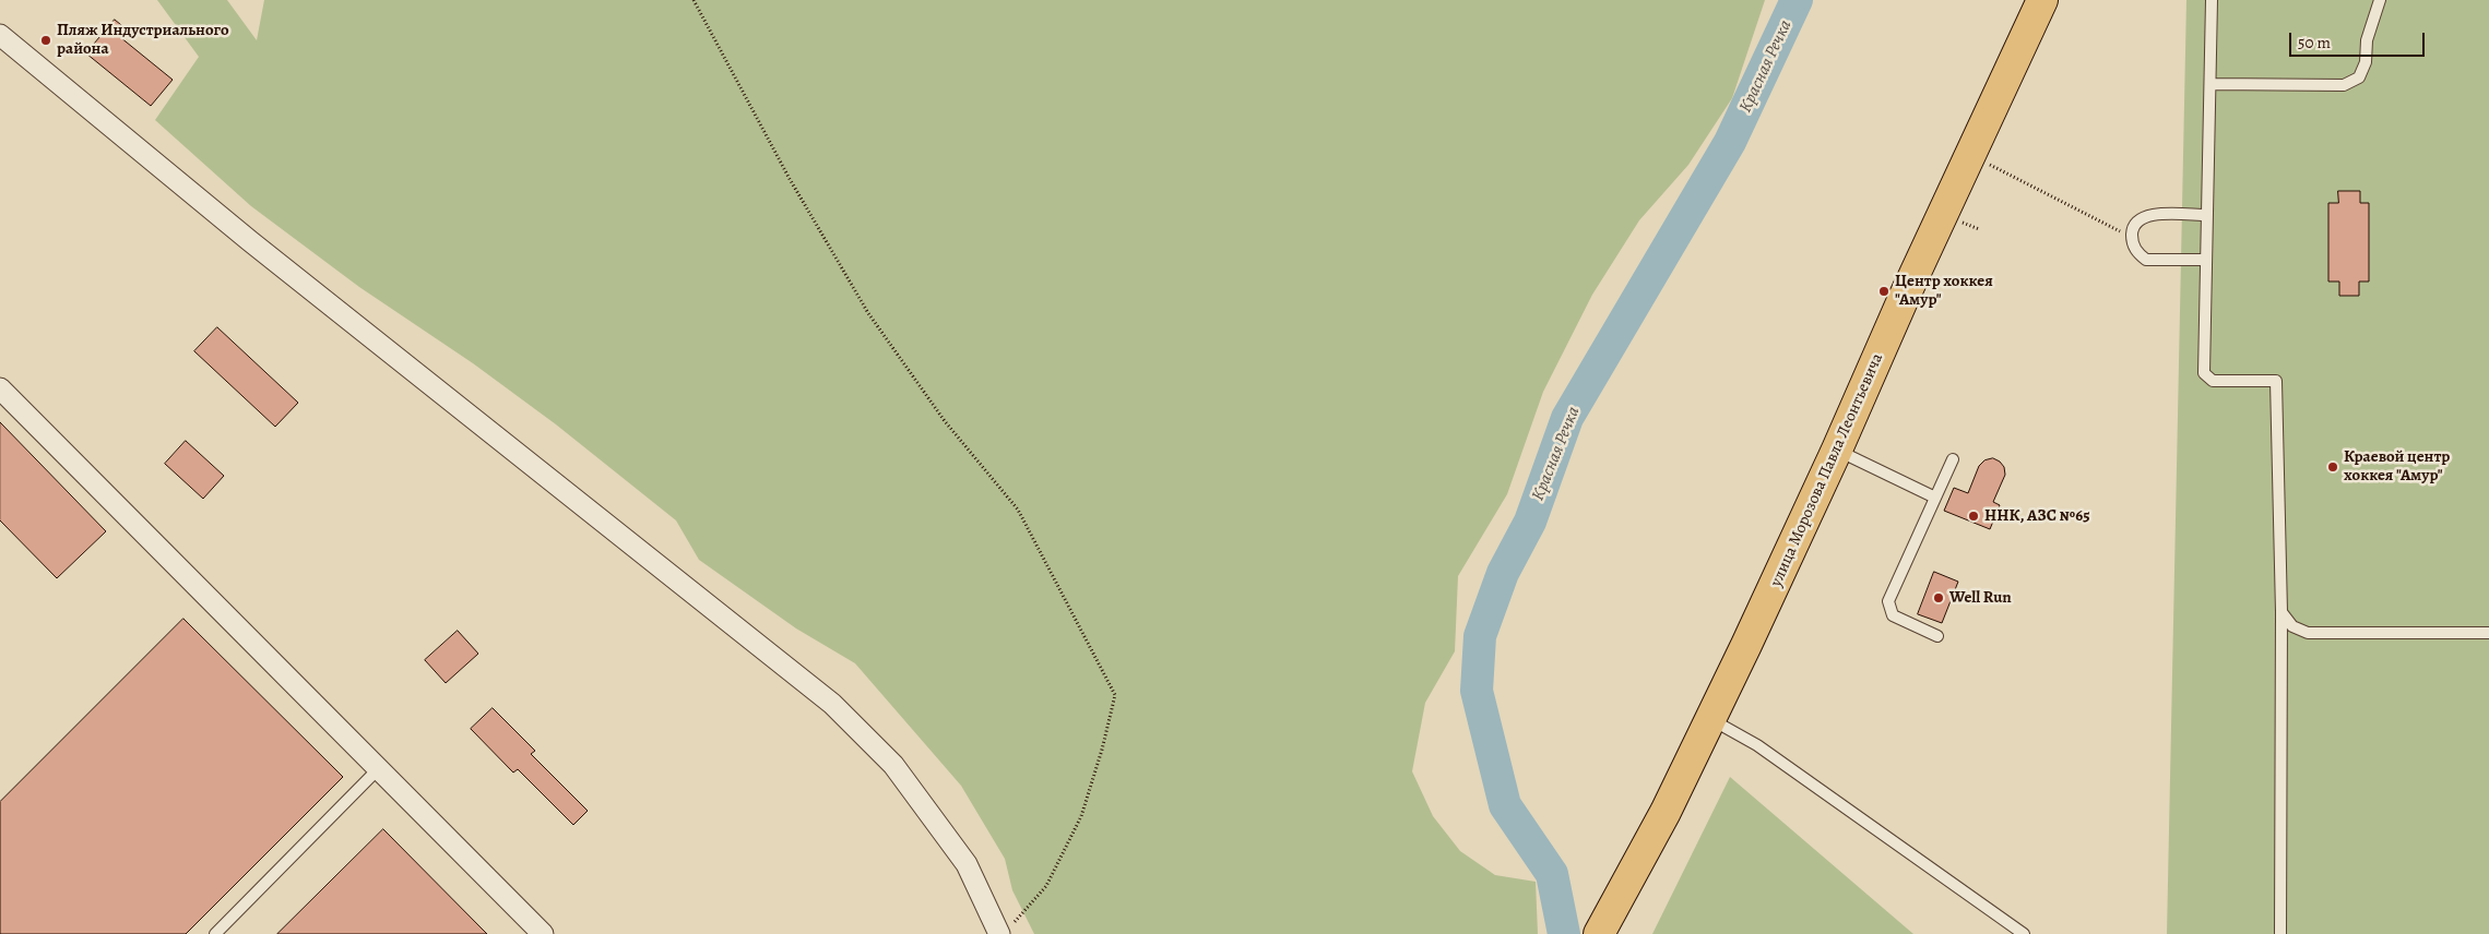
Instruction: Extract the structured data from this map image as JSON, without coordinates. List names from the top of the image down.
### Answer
{
  "streets": {
    "main road": ["улица Морозова Павла Леонтьевича"]
  },
  "water": ["Красная Речка"],
  "places": [
    "Пляж Индустриального района",
    "Центр хоккея \"Амур\"",
    "Краевой центр хоккея \"Амур\"",
    "ННК, АЗС №65",
    "Well Run"
  ],
  "scale_bar": "50 m"
}
